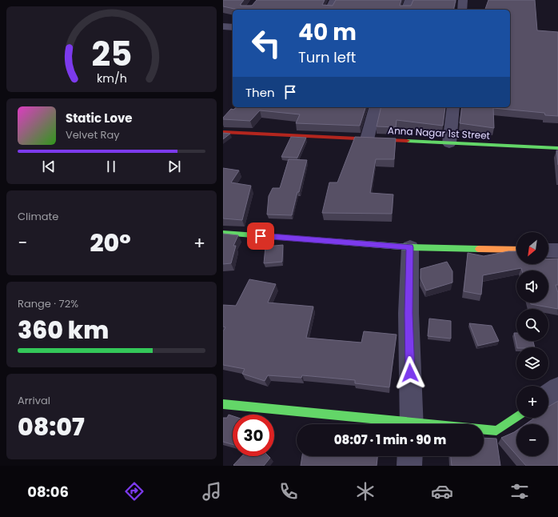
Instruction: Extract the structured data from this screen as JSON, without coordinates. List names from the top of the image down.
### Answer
{
  "streets": {
    "street": ["Anna Nagar 1st Street"]
  },
  "north": "bottom left",
  "page": {
    "turn": ["40 m", "Turn left"],
    "then": "Then",
    "song": ["Static Love", "Velvet Ray"],
    "tile": [
      "Climate",
      ["Range · 72%", "360 km"],
      ["Arrival", "08:07"]
    ],
    "heat": ["−", "20°", "+"],
    "map_buttons": ["+", "−"],
    "limit": "30",
    "trip": "08:07 · 1 min · 90 m",
    "tabs": "08:06",
    "gauge": ["25", "km/h"]
  }
}
